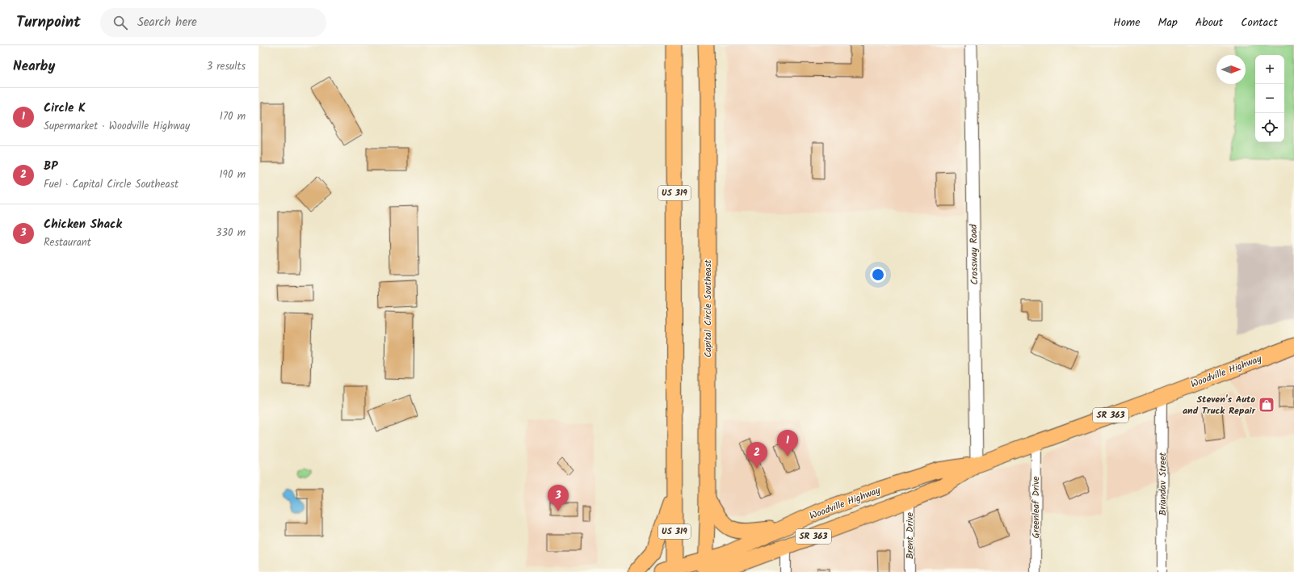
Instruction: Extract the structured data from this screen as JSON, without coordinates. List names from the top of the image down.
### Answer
{
  "streets": {
    "main road": [
      "US 319",
      "Capital Circle Southeast",
      "Woodville Highway",
      "SR 363"
    ],
    "street": [
      "Crossway Road",
      "Briandav Street",
      "Greenleaf Drive",
      "Brent Drive"
    ]
  },
  "crossings": [
    ["US 319", "Woodville Highway"],
    ["Crossway Road", "Woodville Highway"],
    ["Capital Circle Southeast", "Woodville Highway"],
    ["Woodville Highway", "Briandav Street"],
    ["Woodville Highway", "Greenleaf Drive"],
    ["Woodville Highway", "Brent Drive"]
  ],
  "places": {
    "shop": ["Steven's Auto and Truck Repair"]
  },
  "north": "right",
  "page": {
    "header": "Turnpoint",
    "search": "Search here",
    "nav": [
      "Home",
      "Map",
      "About",
      "Contact"
    ],
    "heading": ["Nearby", "3 results"],
    "map_buttons": ["+", "−"],
    "list": [
      {
        "mark": "1",
        "name": "Circle K",
        "note": "Supermarket · Woodville Highway",
        "value": "170 m"
      },
      {
        "mark": "2",
        "name": "BP",
        "note": "Fuel · Capital Circle Southeast",
        "value": "190 m"
      },
      {
        "mark": "3",
        "name": "Chicken Shack",
        "note": "Restaurant",
        "value": "330 m"
      }
    ],
    "pins": ["1", "2", "3"]
  }
}
